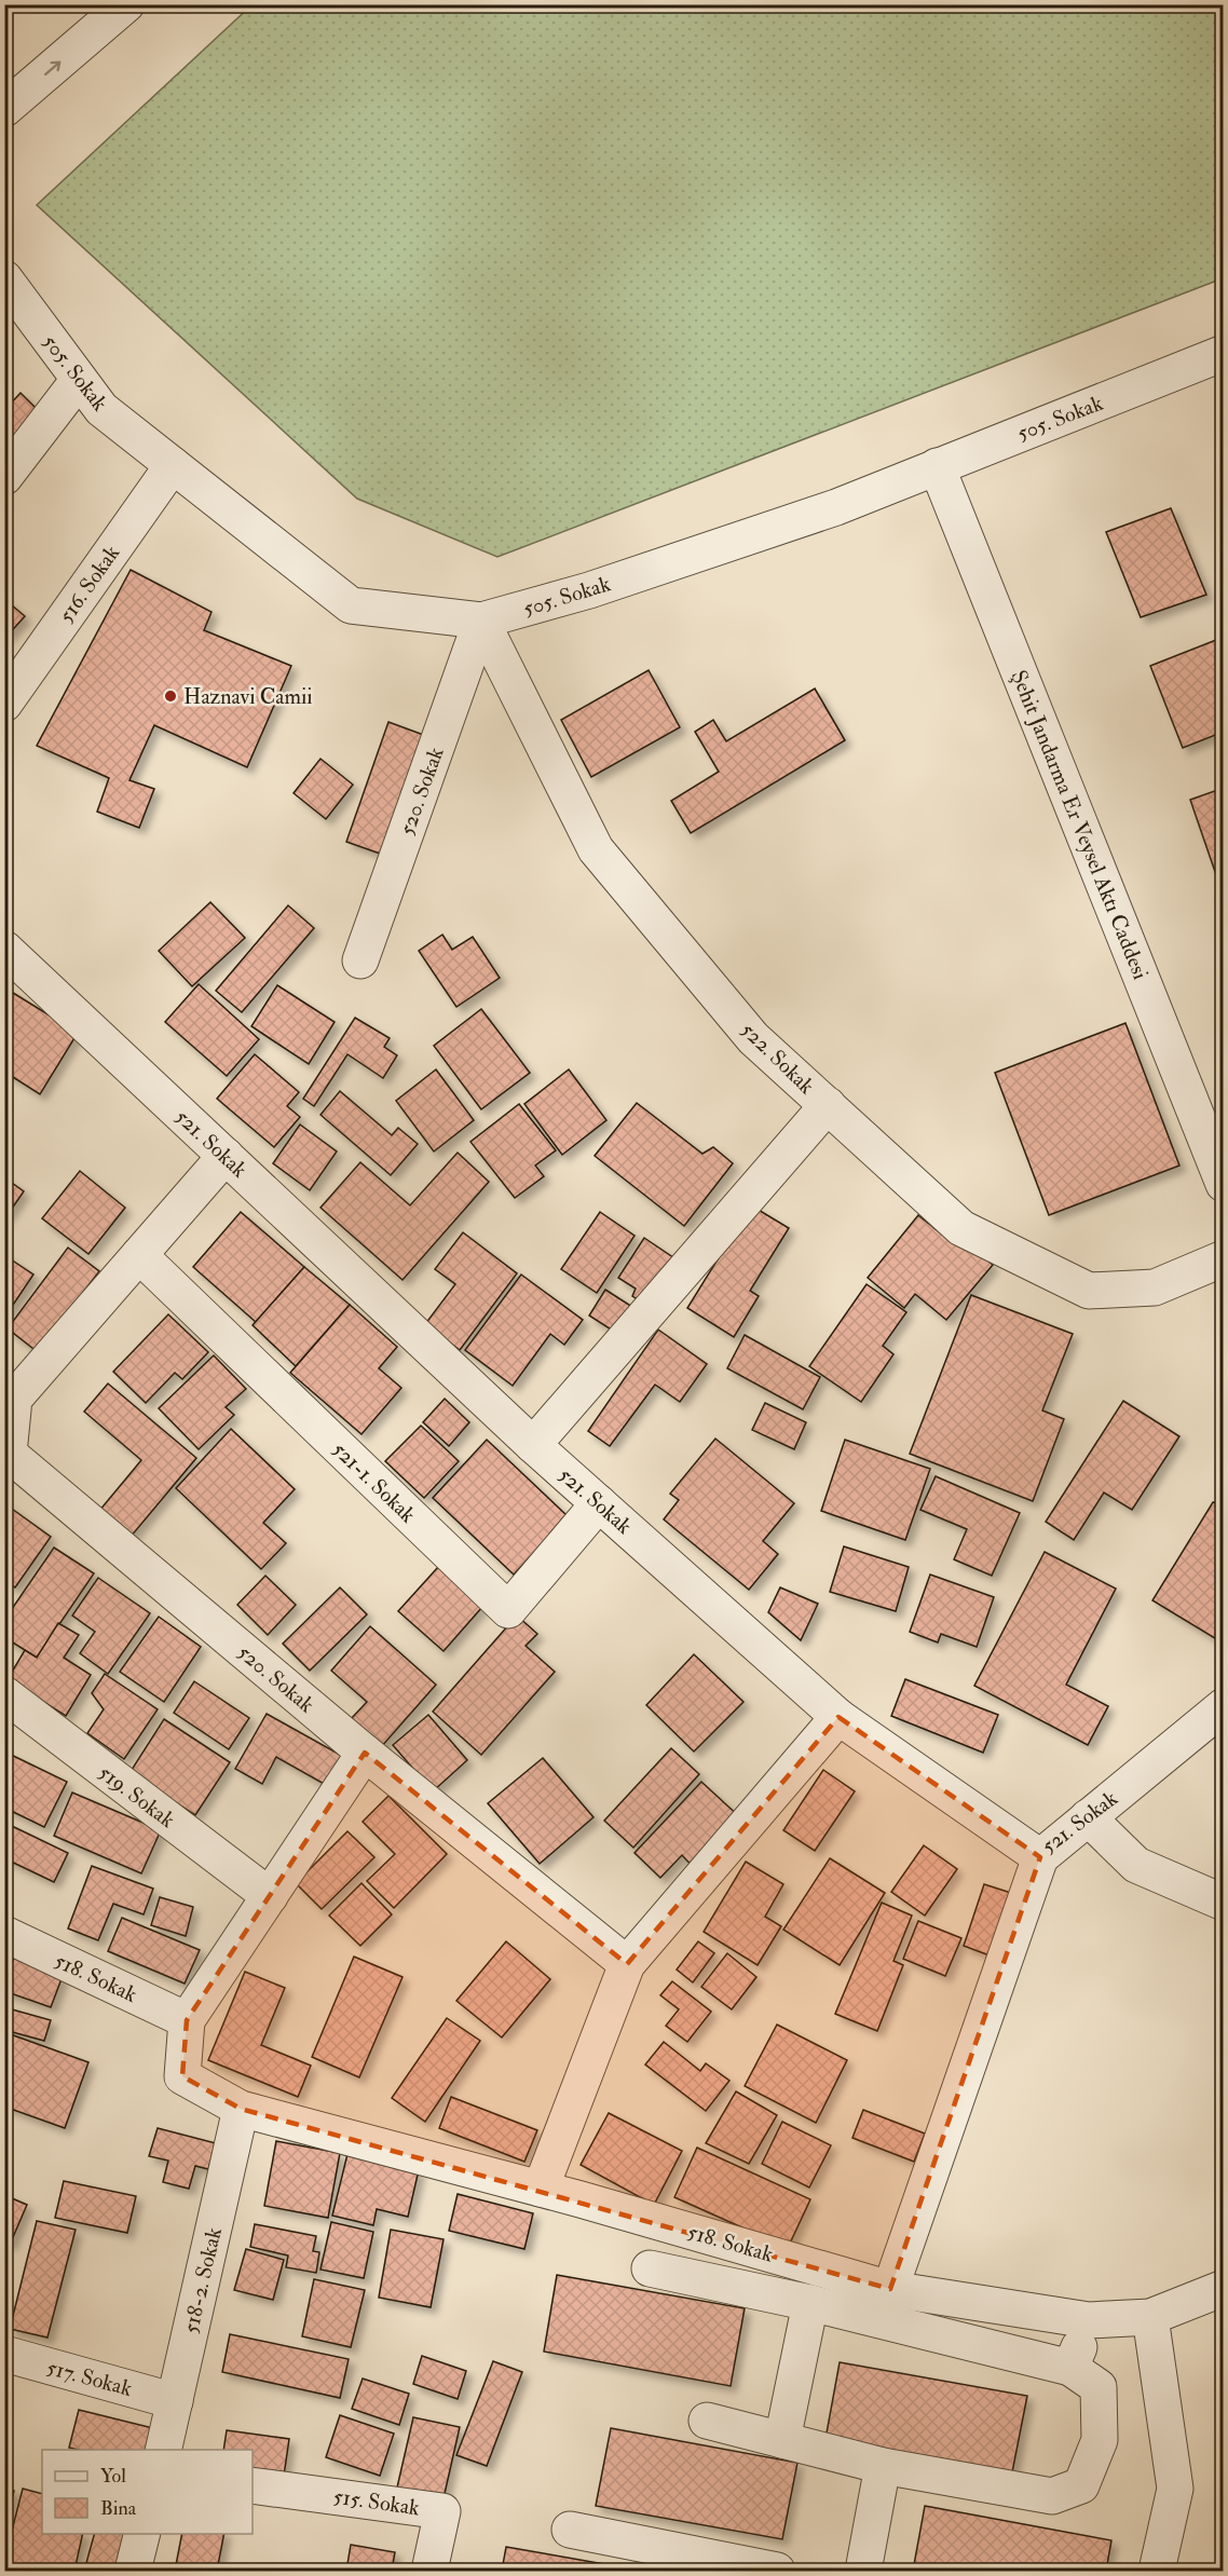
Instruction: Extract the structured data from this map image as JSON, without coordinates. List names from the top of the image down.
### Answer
{
  "streets": {
    "street": [
      "505. Sokak",
      "516. Sokak",
      "520. Sokak",
      "Şehit Jandarma Er Veysel Aktı Caddesi",
      "522. Sokak",
      "521. Sokak",
      "521-1. Sokak",
      "519. Sokak",
      "518. Sokak",
      "518-2. Sokak",
      "517. Sokak",
      "515. Sokak"
    ]
  },
  "crossings": [
    ["505. Sokak", "516. Sokak"],
    ["505. Sokak", "520. Sokak"],
    ["505. Sokak", "Şehit Jandarma Er Veysel Aktı Caddesi"],
    ["505. Sokak", "522. Sokak"],
    ["520. Sokak", "522. Sokak"],
    ["521. Sokak", "521-1. Sokak"],
    ["518. Sokak", "518-2. Sokak"],
    ["518-2. Sokak", "517. Sokak"]
  ],
  "places": ["Haznavi Camii"],
  "legend": ["Yol", "Bina"]
}
